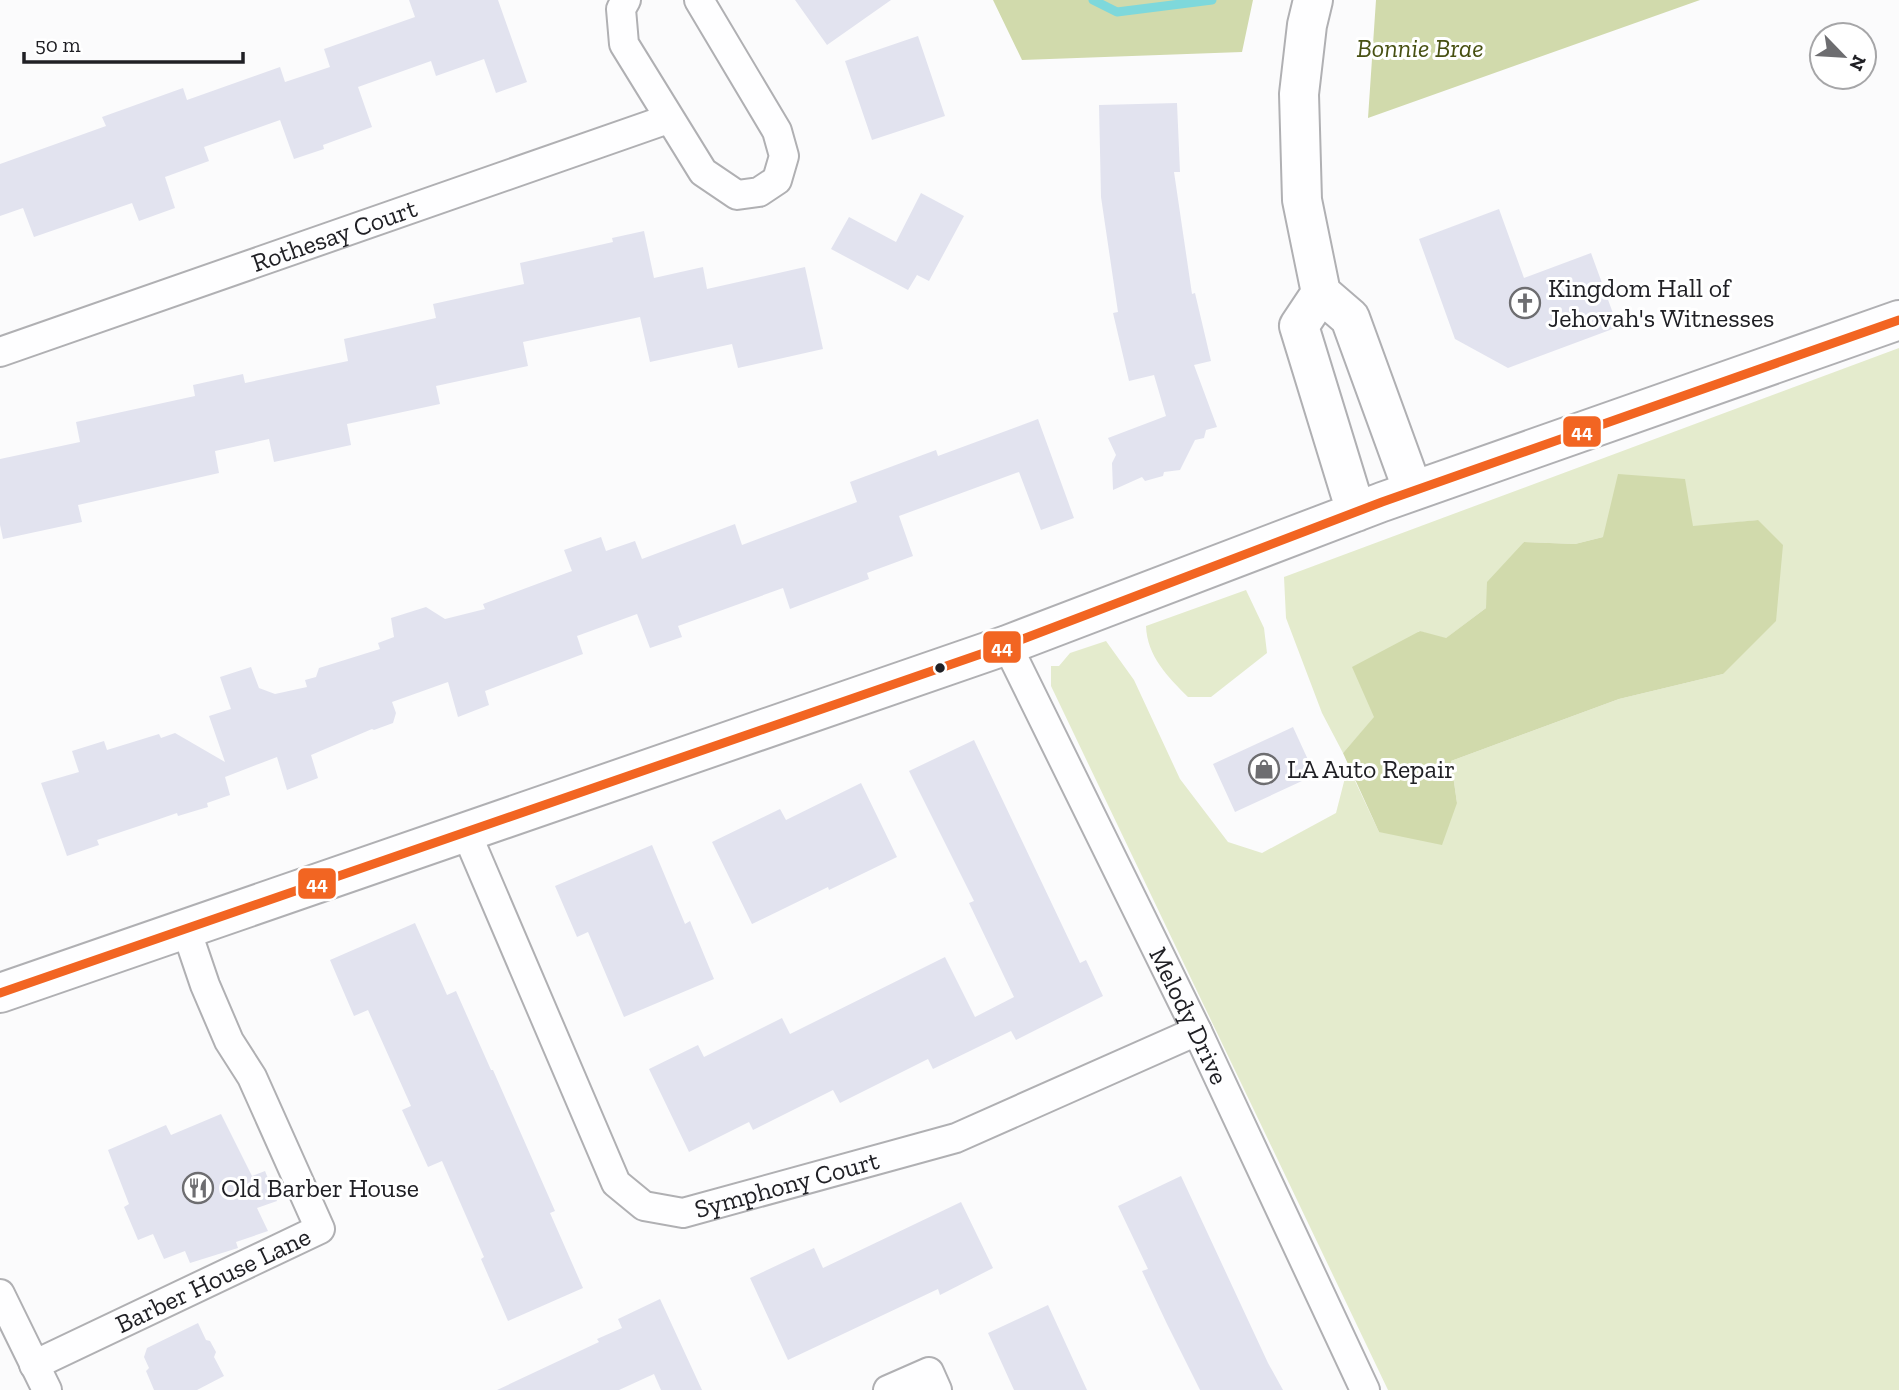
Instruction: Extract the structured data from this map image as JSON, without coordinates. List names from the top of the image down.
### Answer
{
  "streets": {
    "street": [
      "Rothesay Court",
      "Melody Drive",
      "Symphony Court",
      "Barber House Lane"
    ]
  },
  "crossings": [
    ["Melody Drive", "Symphony Court"]
  ],
  "parks": ["Bonnie Brae"],
  "places": {
    "church": ["Kingdom Hall of Jehovah's Witnesses"],
    "shop": ["LA Auto Repair"],
    "restaurant": ["Old Barber House"]
  },
  "lines": ["transit line 44"],
  "scale_bar": "50 m",
  "north": "bottom right"
}
